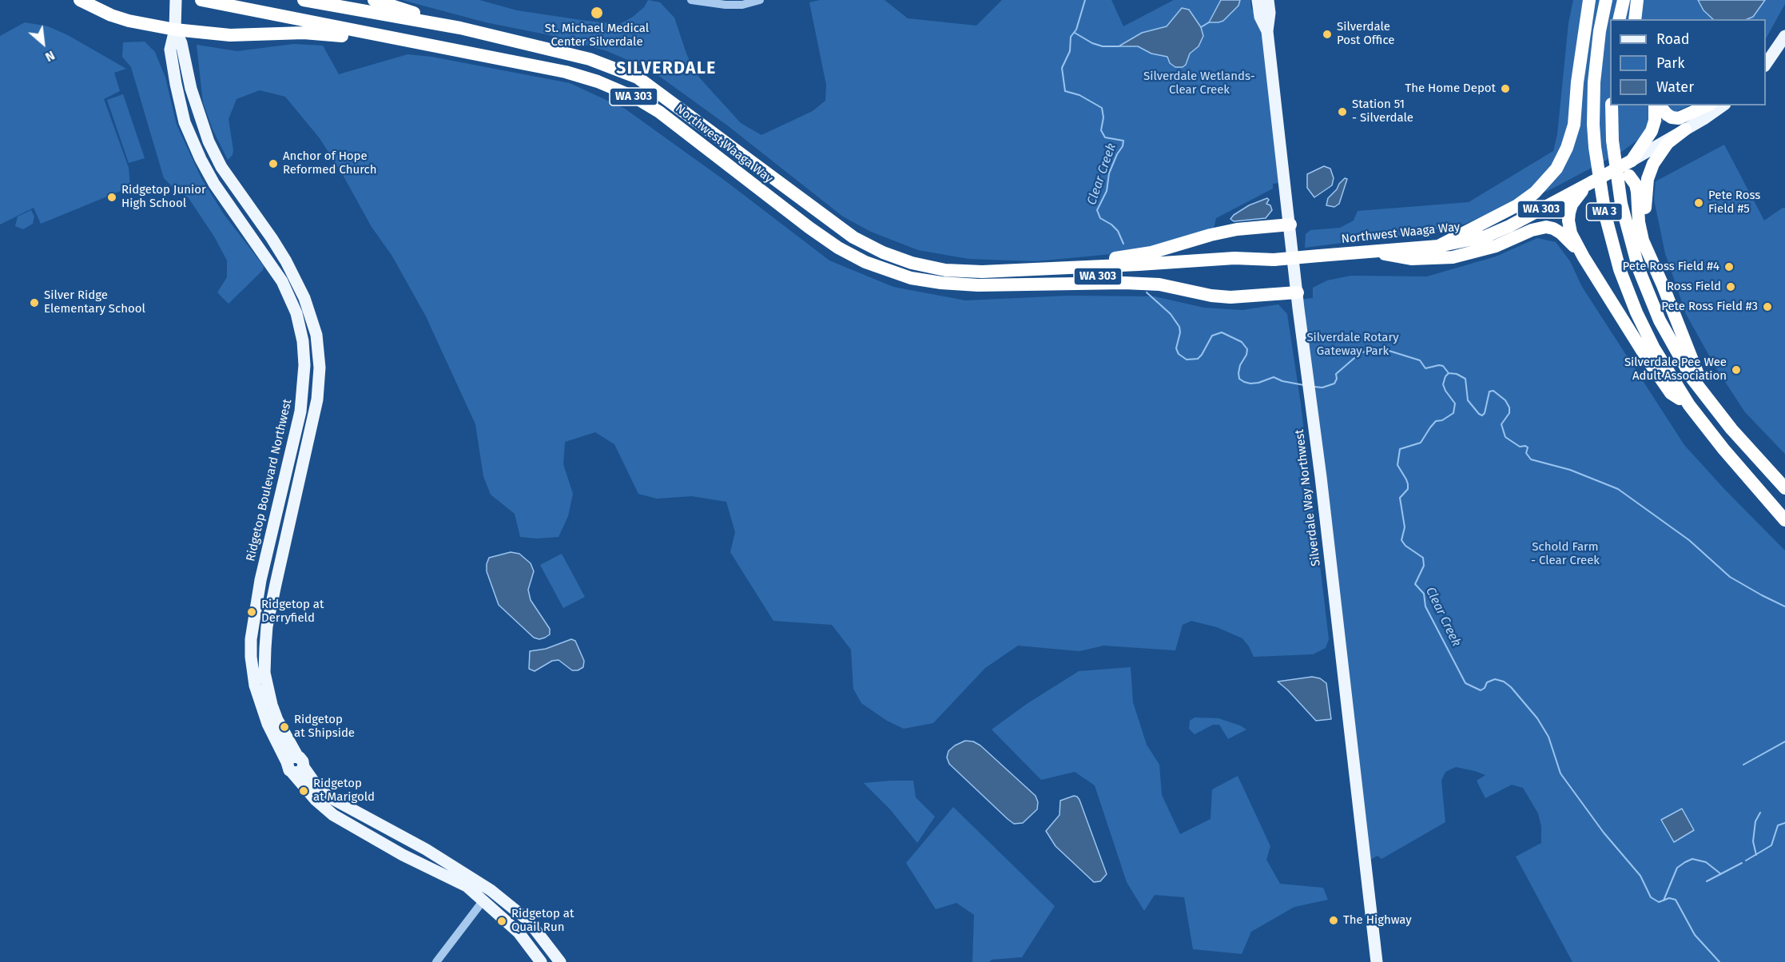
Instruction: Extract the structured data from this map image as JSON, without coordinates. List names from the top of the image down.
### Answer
{
  "streets": {
    "highway": ["WA 303", "Northwest Waaga Way", "WA 3"],
    "main road": ["Ridgetop Boulevard Northwest", "Silverdale Way Northwest"]
  },
  "crossings": [
    ["WA 303", "Northwest Waaga Way"]
  ],
  "districts": ["SILVERDALE"],
  "water": ["Clear Creek"],
  "parks": ["Silverdale Wetlands- Clear Creek", "Silverdale Rotary Gateway Park", "Schold Farm - Clear Creek"],
  "places": [
    "St. Michael Medical Center Silverdale",
    "Silverdale Post Office",
    "The Home Depot",
    "Station 51 - Silverdale",
    "Anchor of Hope Reformed Church",
    "Ridgetop Junior High School",
    "Pete Ross Field #5",
    "Pete Ross Field #4",
    "Ross Field",
    "Silver Ridge Elementary School",
    "Pete Ross Field #3",
    "Silverdale Pee Wee Adult Association",
    "Ridgetop at Derryfield",
    "Ridgetop at Shipside",
    "Ridgetop at Marigold",
    "The Highway",
    "Ridgetop at Quail Run"
  ],
  "legend": ["Road", "Park", "Water"],
  "north": "bottom right"
}
